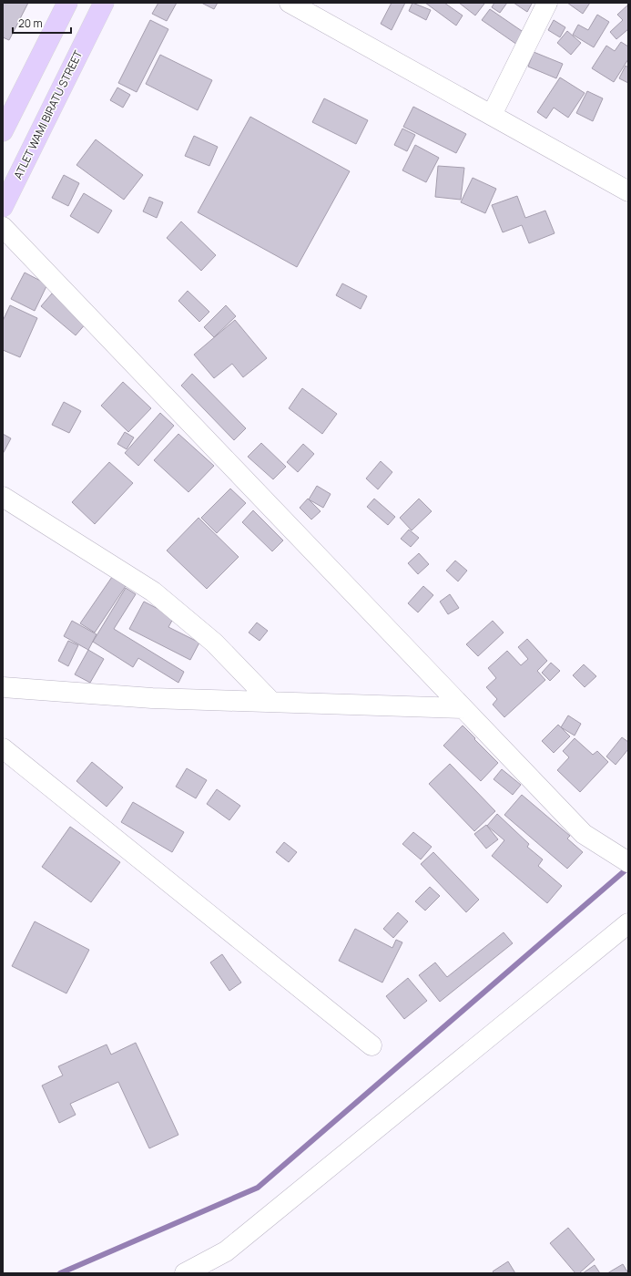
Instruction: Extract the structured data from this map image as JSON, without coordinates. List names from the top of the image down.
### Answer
{
  "streets": {
    "main road": ["ATLET WAMI BIRATU STREET"]
  },
  "scale_bar": "20 m"
}
